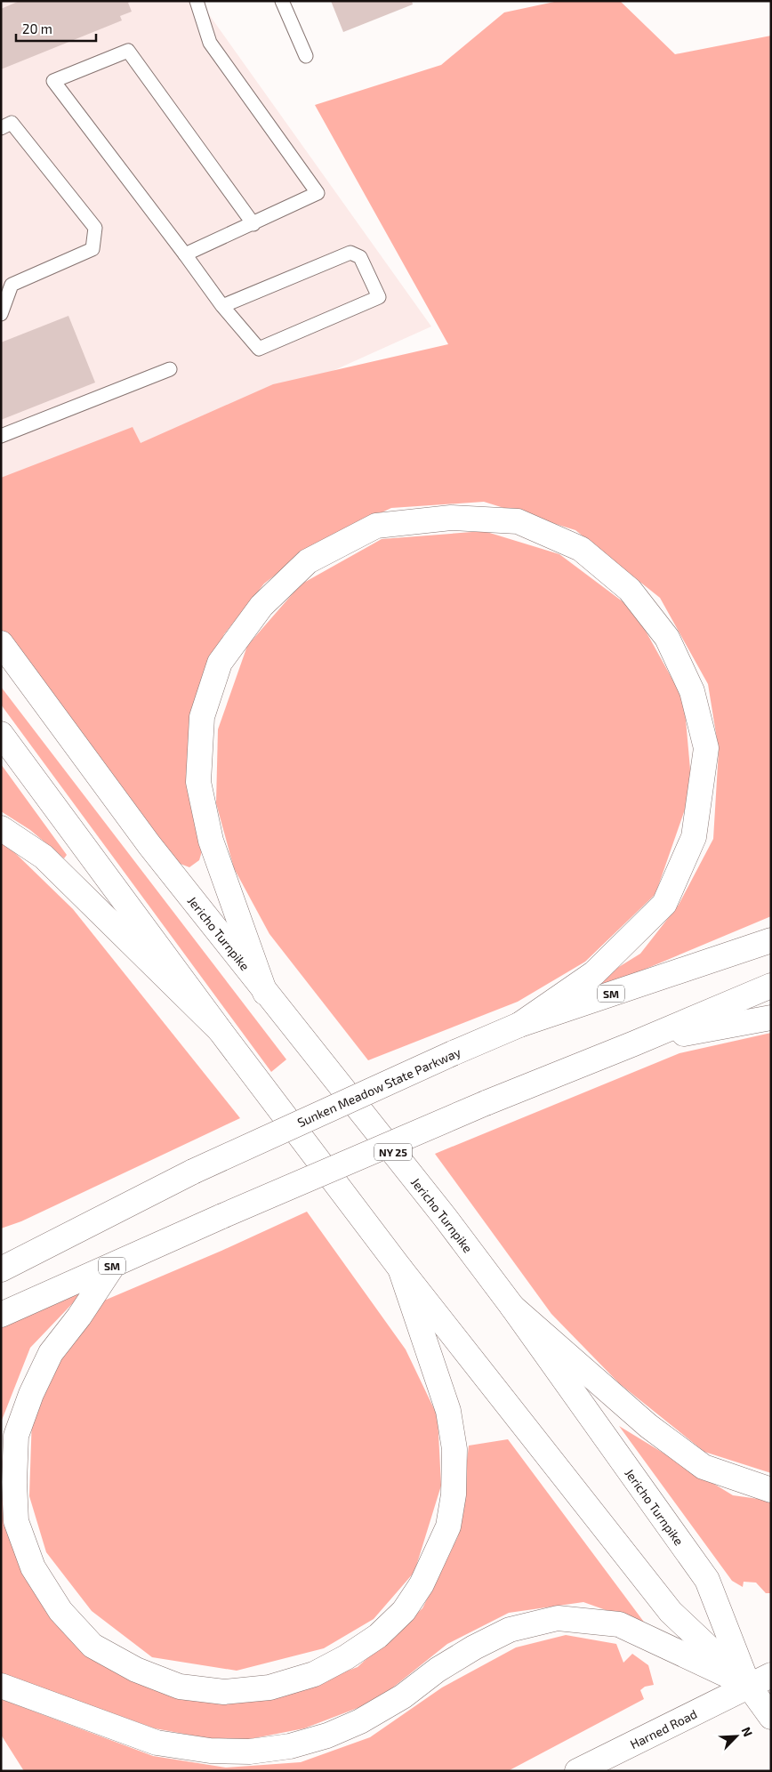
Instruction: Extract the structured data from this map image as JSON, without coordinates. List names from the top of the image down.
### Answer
{
  "streets": {
    "main road": [
      "Jericho Turnpike",
      "SM",
      "Sunken Meadow State Parkway",
      "NY 25",
      "Harned Road"
    ]
  },
  "crossings": [
    ["Jericho Turnpike", "Harned Road"]
  ],
  "scale_bar": "20 m",
  "north": "top right"
}
